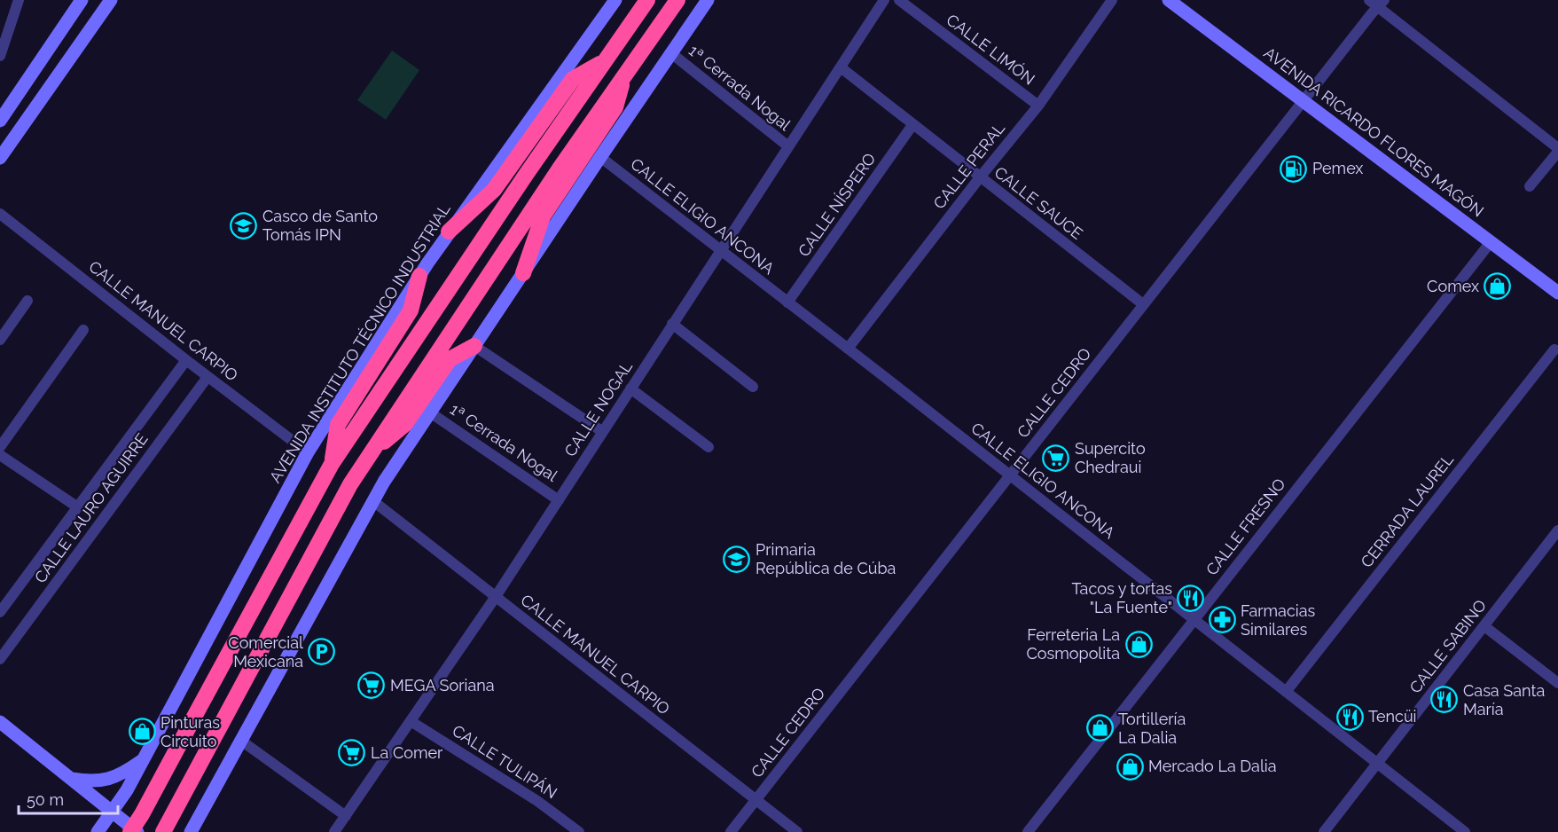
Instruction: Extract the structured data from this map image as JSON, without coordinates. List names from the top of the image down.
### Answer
{
  "streets": {
    "main road": ["AVENIDA RICARDO FLORES MAGÓN", "AVENIDA INSTITUTO TÉCNICO INDUSTRIAL"],
    "street": [
      "CALLE LIMÓN",
      "1ª Cerrada Nogal",
      "CALLE PERAL",
      "CALLE SAUCE",
      "CALLE NÍSPERO",
      "CALLE ELIGIO ANCONA",
      "CALLE MANUEL CARPIO",
      "CALLE CEDRO",
      "CALLE NOGAL",
      "CALLE LAURO AGUIRRE",
      "CERRADA LAUREL",
      "CALLE FRESNO",
      "CALLE SABINO",
      "CALLE TULIPÁN"
    ]
  },
  "crossings": [
    ["CALLE LIMÓN", "CALLE PERAL"],
    ["1ª Cerrada Nogal", "CALLE NOGAL"],
    ["AVENIDA RICARDO FLORES MAGÓN", "CALLE CEDRO"],
    ["AVENIDA RICARDO FLORES MAGÓN", "CALLE FRESNO"],
    ["CALLE PERAL", "CALLE SAUCE"],
    ["CALLE PERAL", "CALLE ELIGIO ANCONA"],
    ["CALLE SAUCE", "CALLE NÍSPERO"],
    ["CALLE SAUCE", "CALLE CEDRO"],
    ["CALLE SAUCE", "CALLE NOGAL"],
    ["CALLE NÍSPERO", "CALLE ELIGIO ANCONA"],
    ["CALLE ELIGIO ANCONA", "CALLE CEDRO"],
    ["CALLE ELIGIO ANCONA", "CALLE NOGAL"],
    ["CALLE ELIGIO ANCONA", "CERRADA LAUREL"],
    ["CALLE ELIGIO ANCONA", "CALLE FRESNO"],
    ["CALLE ELIGIO ANCONA", "CALLE SABINO"],
    ["CALLE MANUEL CARPIO", "AVENIDA INSTITUTO TÉCNICO INDUSTRIAL"],
    ["CALLE MANUEL CARPIO", "CALLE CEDRO"],
    ["CALLE MANUEL CARPIO", "CALLE NOGAL"],
    ["CALLE MANUEL CARPIO", "CALLE LAURO AGUIRRE"],
    ["CALLE NOGAL", "CALLE TULIPÁN"]
  ],
  "places": {
    "fuel station": ["Pemex"],
    "school or university": ["Casco de Santo Tomás IPN", "Primaria República de Cúba"],
    "shop": [
      "Comex",
      "Ferreteria La Cosmopolita",
      "Tortillería La Dalia",
      "Pinturas Circuito",
      "Mercado La Dalia"
    ],
    "supermarket": ["Supercito Chedraui", "MEGA Soriana", "La Comer"],
    "restaurant": ["Tacos y tortas \"La Fuente\"", "Casa Santa María", "Tencüi"],
    "pharmacy": ["Farmacias Similares"],
    "parking": ["Comercial Mexicana"]
  },
  "scale_bar": "50 m"
}
